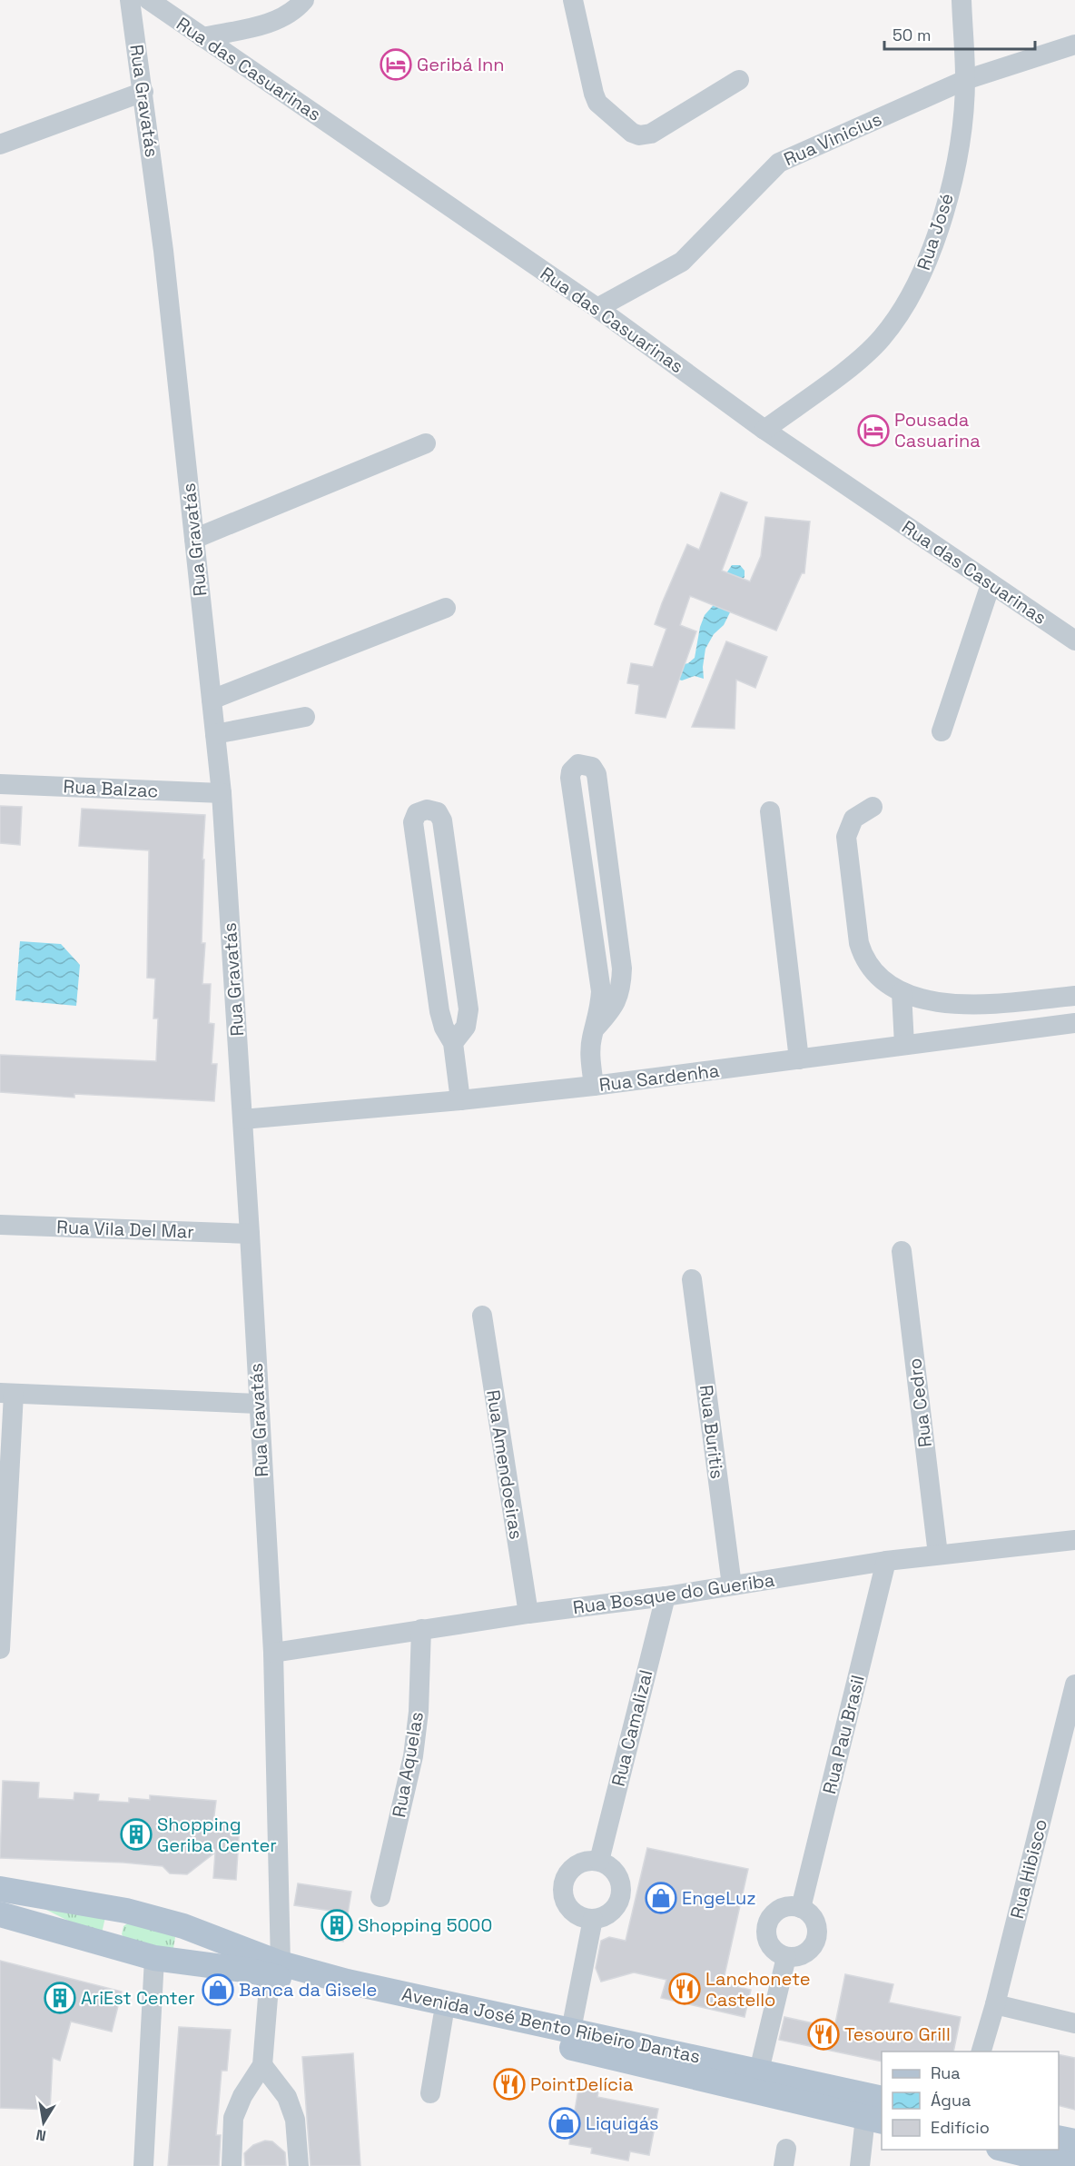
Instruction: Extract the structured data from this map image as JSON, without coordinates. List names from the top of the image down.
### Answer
{
  "streets": {
    "main road": ["Avenida José Bento Ribeiro Dantas"],
    "street": [
      "Rua das Casuarinas",
      "Rua Gravatás",
      "Rua Vinicius",
      "Rua José",
      "Rua Balzac",
      "Rua Sardenha",
      "Rua Vila Del Mar",
      "Rua Cedro",
      "Rua Buritis",
      "Rua Amendoeiras",
      "Rua Bosque do Gueriba",
      "Rua Camalizal",
      "Rua Pau Brasil",
      "Rua Aquelas",
      "Rua Hibisco"
    ]
  },
  "crossings": [
    ["Rua das Casuarinas", "Rua Vinicius"],
    ["Rua das Casuarinas", "Rua José"],
    ["Rua Gravatás", "Rua Balzac"],
    ["Rua Gravatás", "Rua Sardenha"],
    ["Rua Gravatás", "Rua Vila Del Mar"],
    ["Rua Gravatás", "Rua Bosque do Gueriba"],
    ["Rua Gravatás", "Avenida José Bento Ribeiro Dantas"],
    ["Rua Vinicius", "Rua José"],
    ["Rua Cedro", "Rua Bosque do Gueriba"],
    ["Rua Buritis", "Rua Bosque do Gueriba"],
    ["Rua Amendoeiras", "Rua Bosque do Gueriba"],
    ["Rua Bosque do Gueriba", "Rua Camalizal"],
    ["Rua Bosque do Gueriba", "Rua Pau Brasil"],
    ["Rua Bosque do Gueriba", "Rua Aquelas"]
  ],
  "places": {
    "hotel": ["Geribá Inn", "Pousada Casuarina"],
    "building": ["Shopping Geriba Center", "Shopping 5000", "AriEst Center"],
    "shop": ["EngeLuz", "Banca da Gisele", "Liquigás"],
    "restaurant": ["Lanchonete Castello", "Tesouro Grill", "PointDelícia"]
  },
  "legend": ["Rua", "Água", "Edifício"],
  "scale_bar": "50 m",
  "north": "bottom"
}
